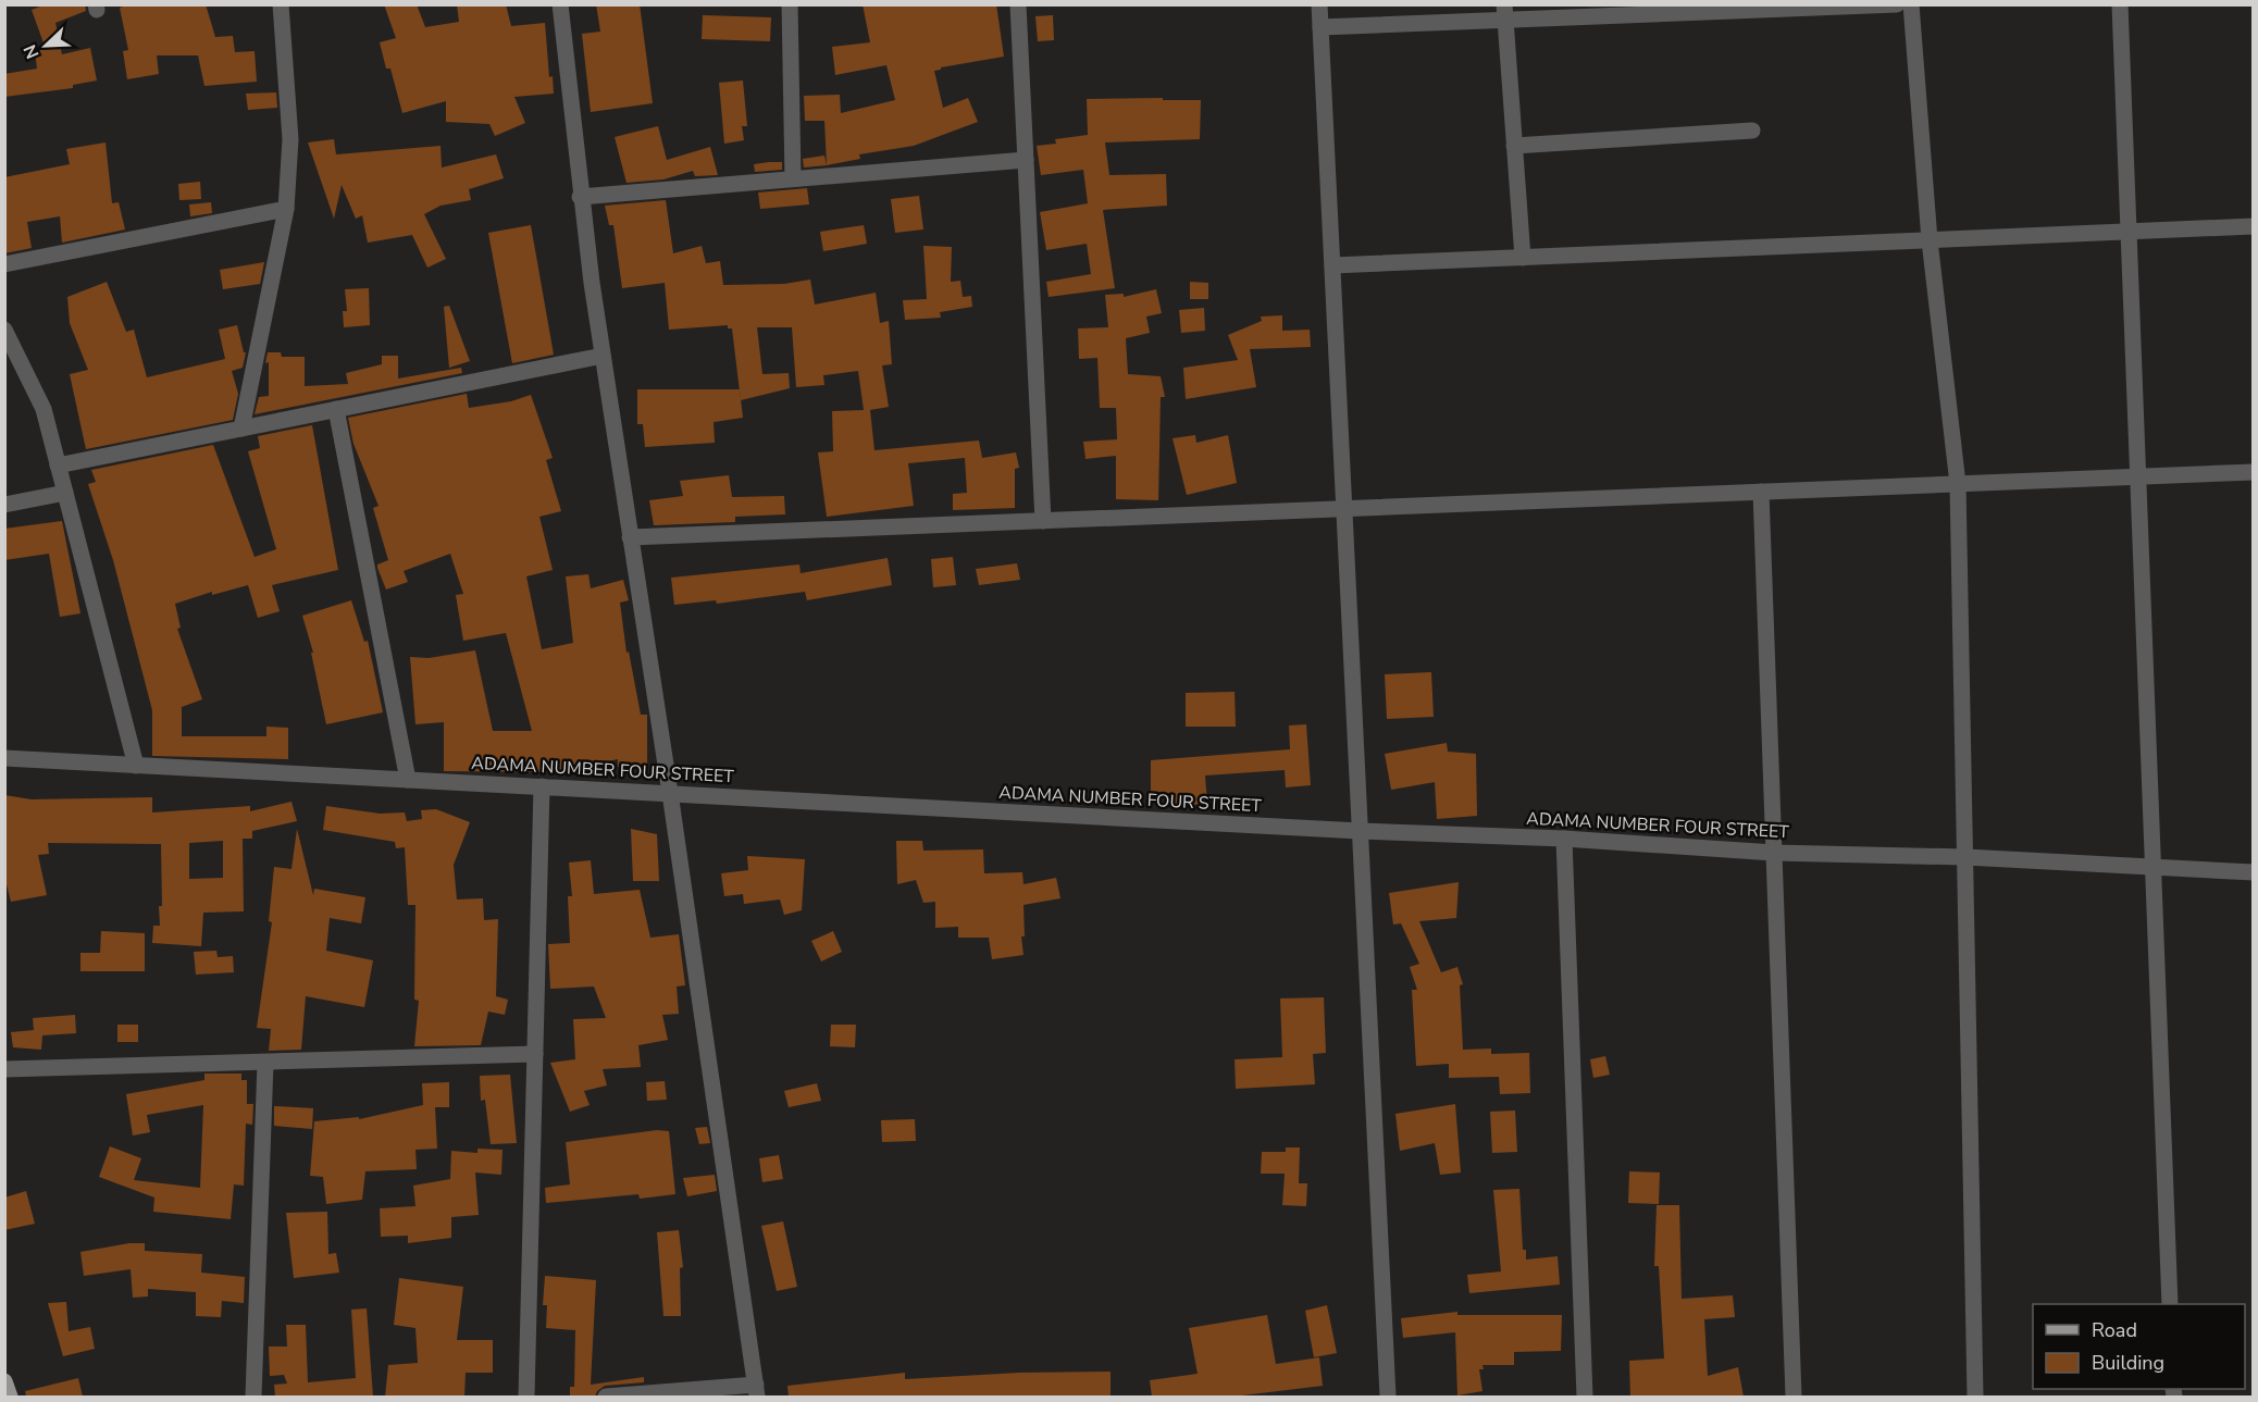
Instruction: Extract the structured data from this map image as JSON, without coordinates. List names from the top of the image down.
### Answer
{
  "streets": {
    "street": ["ADAMA NUMBER FOUR STREET"]
  },
  "legend": ["Road", "Building"],
  "north": "bottom left"
}
